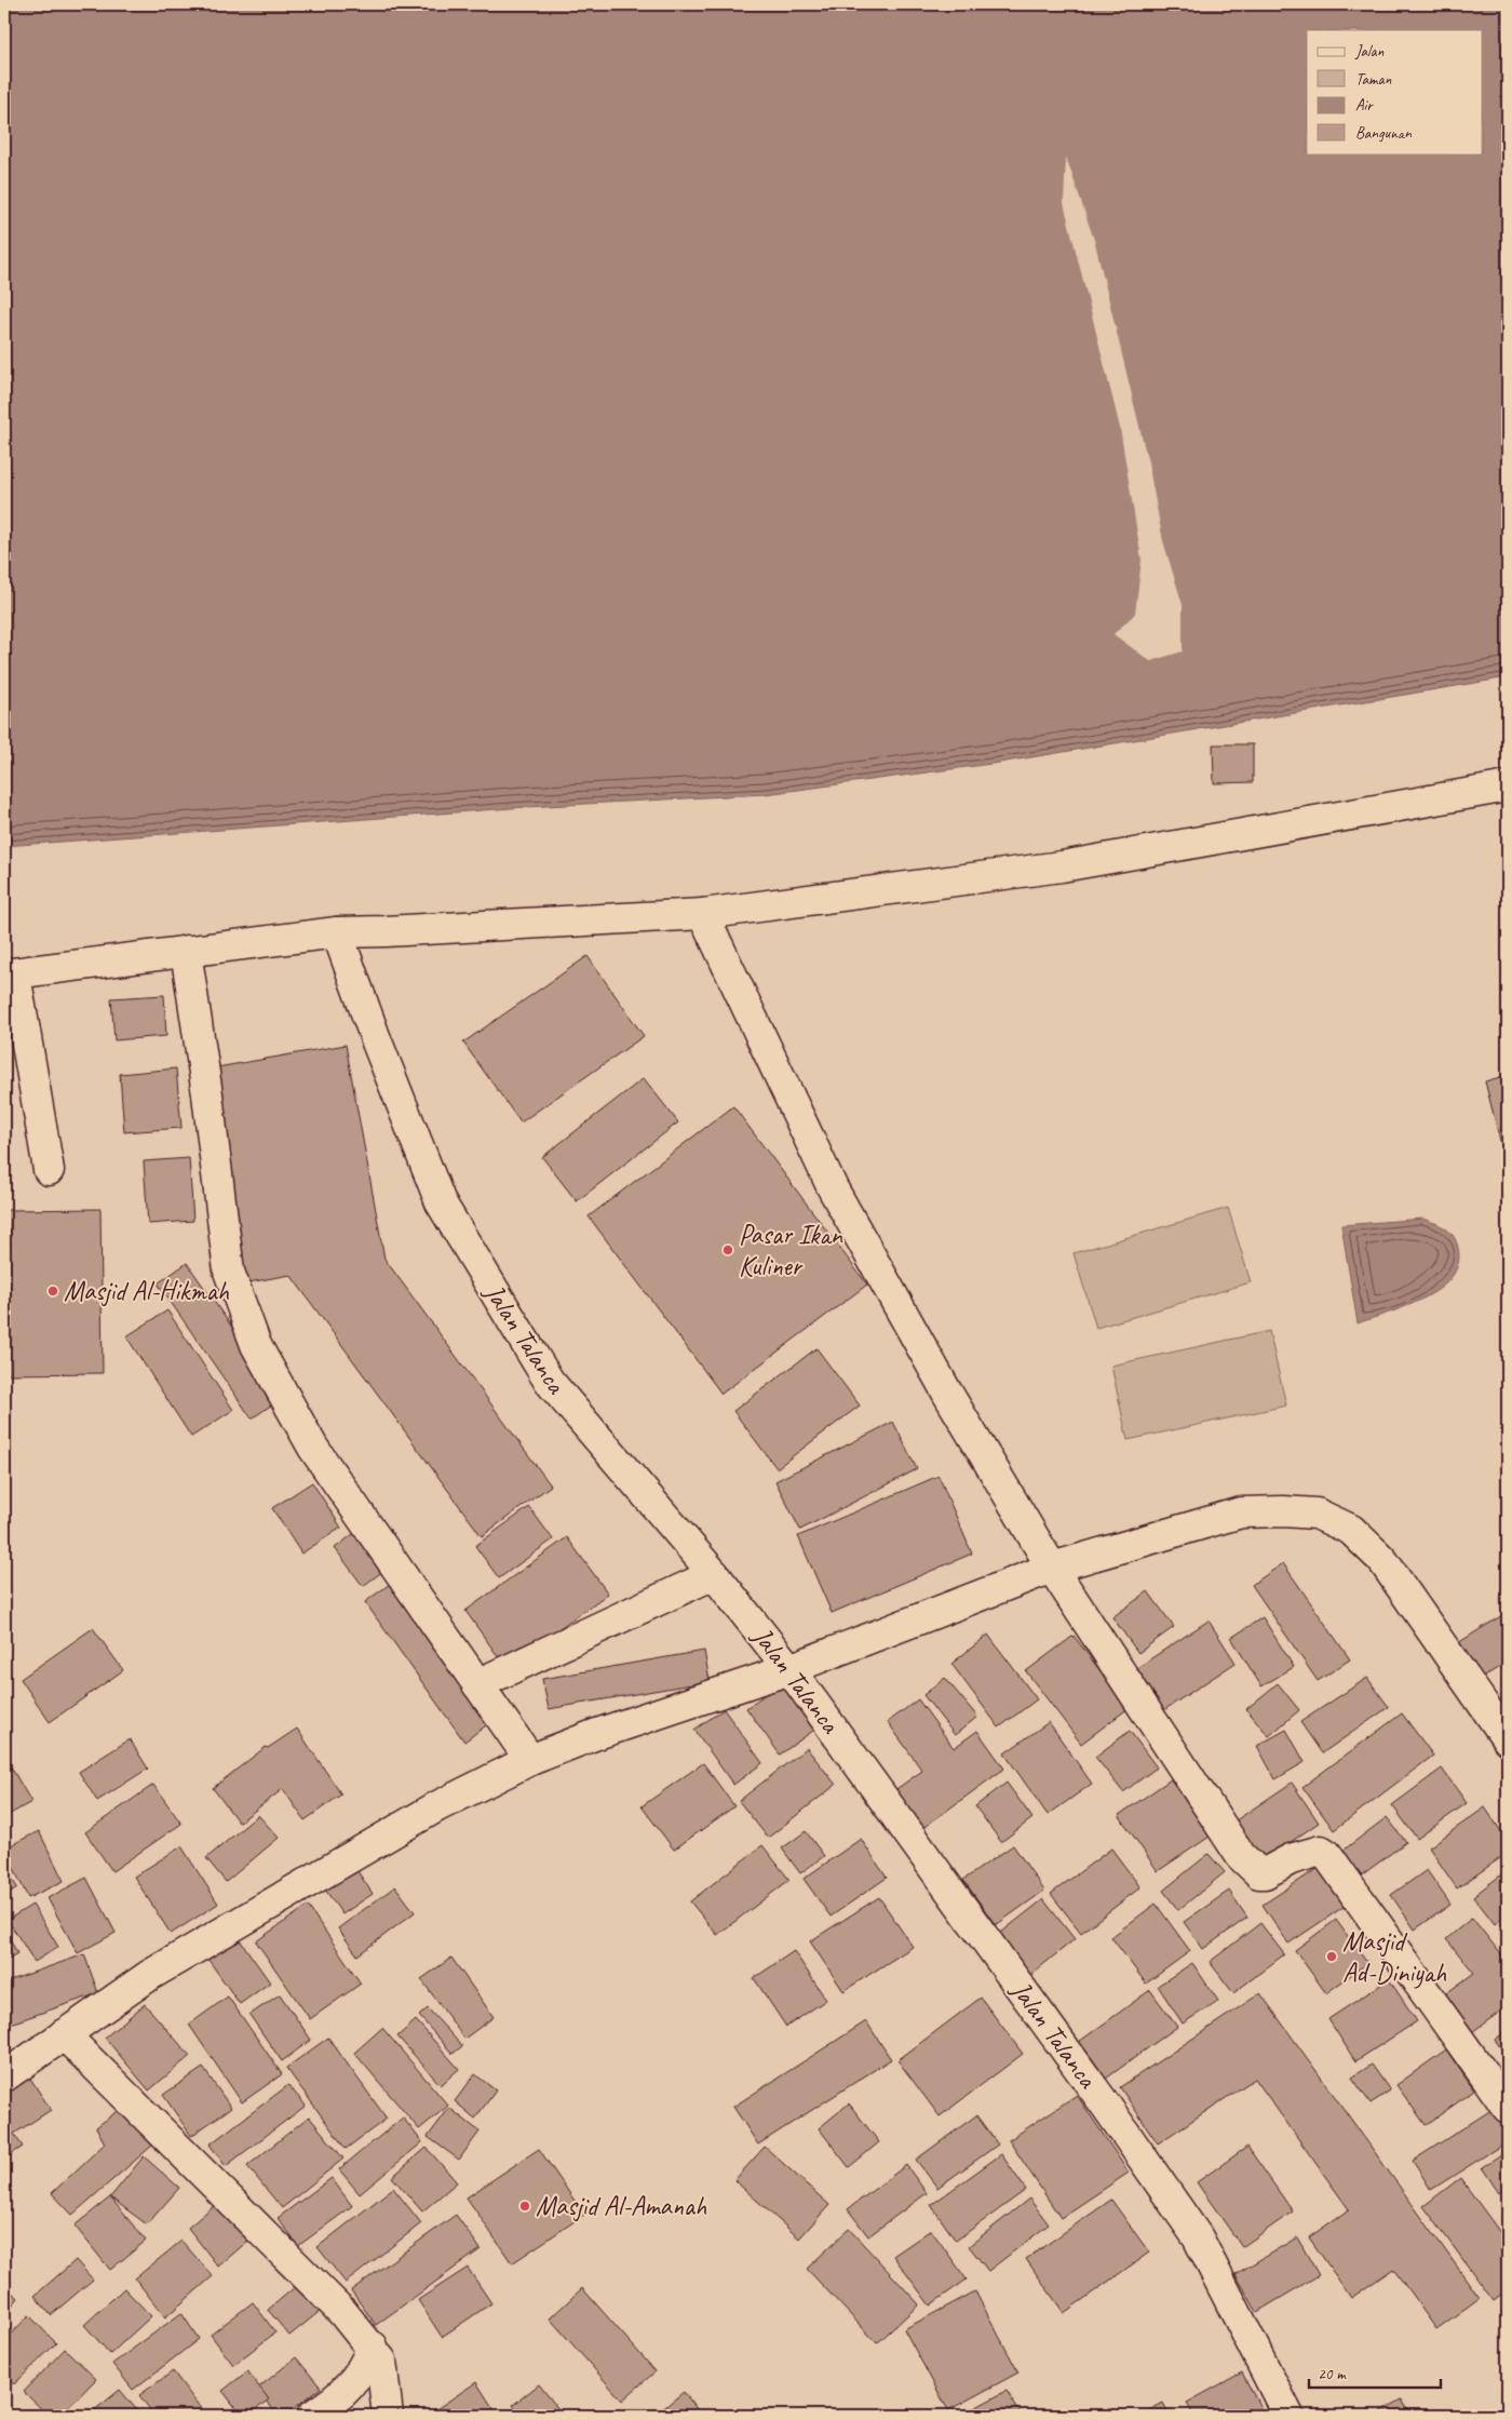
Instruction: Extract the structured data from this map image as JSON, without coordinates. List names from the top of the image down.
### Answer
{
  "streets": {
    "street": ["Jalan Talanca"]
  },
  "places": [
    "Pasar Ikan Kuliner",
    "Masjid Al-Hikmah",
    "Masjid Ad-Diniyah",
    "Masjid Al-Amanah"
  ],
  "legend": [
    "Jalan",
    "Taman",
    "Air",
    "Bangunan"
  ],
  "scale_bar": "20 m"
}
